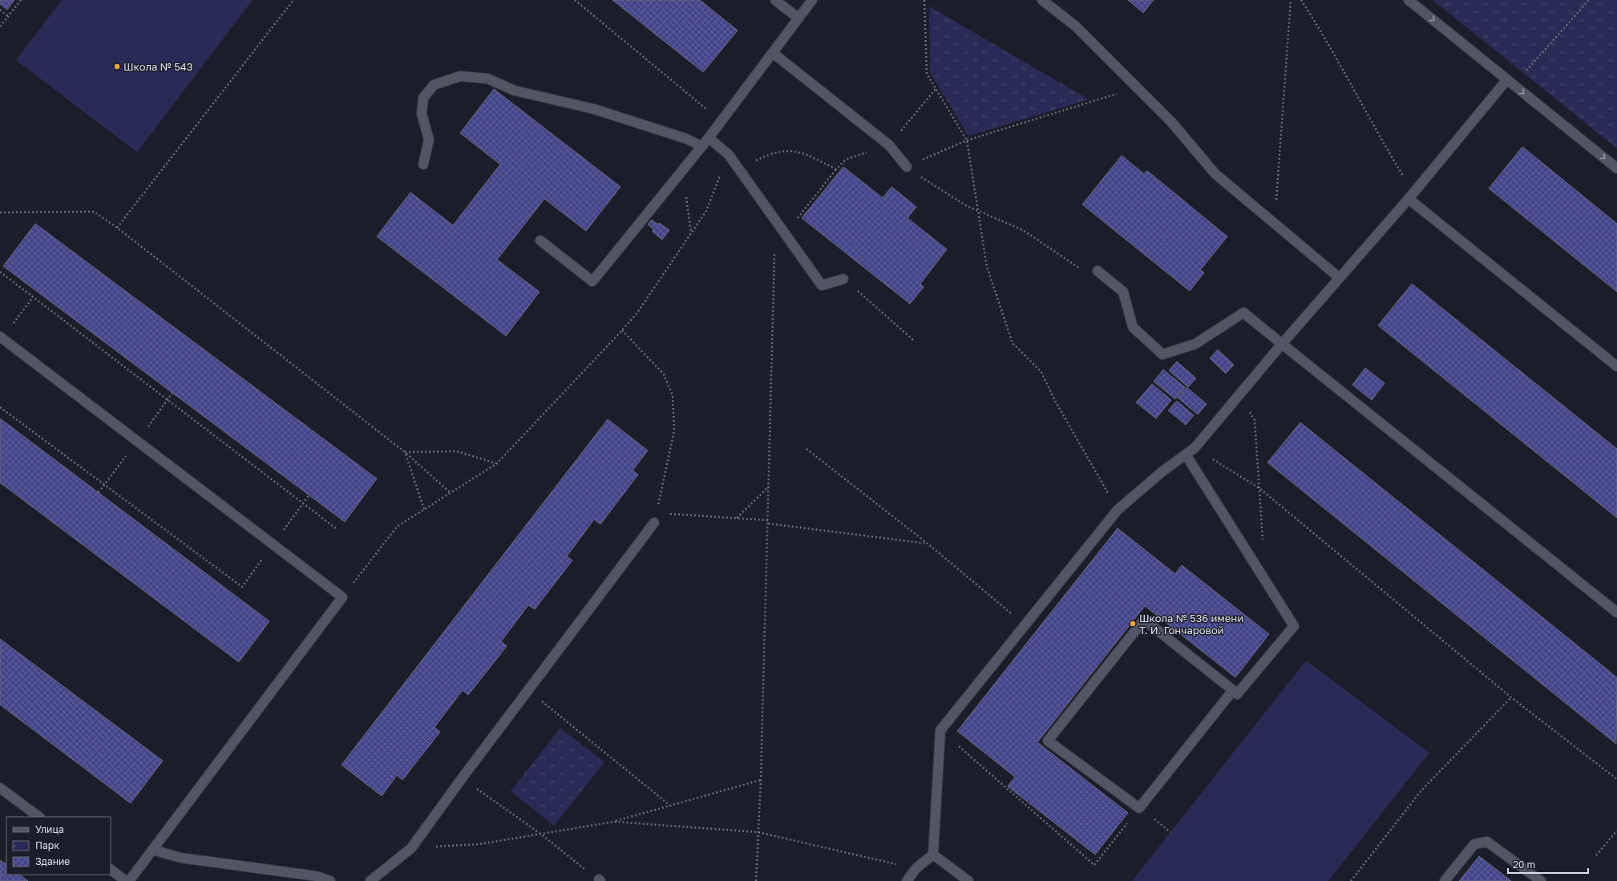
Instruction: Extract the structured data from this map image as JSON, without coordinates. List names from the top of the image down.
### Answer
{
  "places": ["Школа № 543", "Школа № 536 имени Т. И. Гончаровой"],
  "legend": ["Улица", "Парк", "Здание"],
  "scale_bar": "20 m"
}
